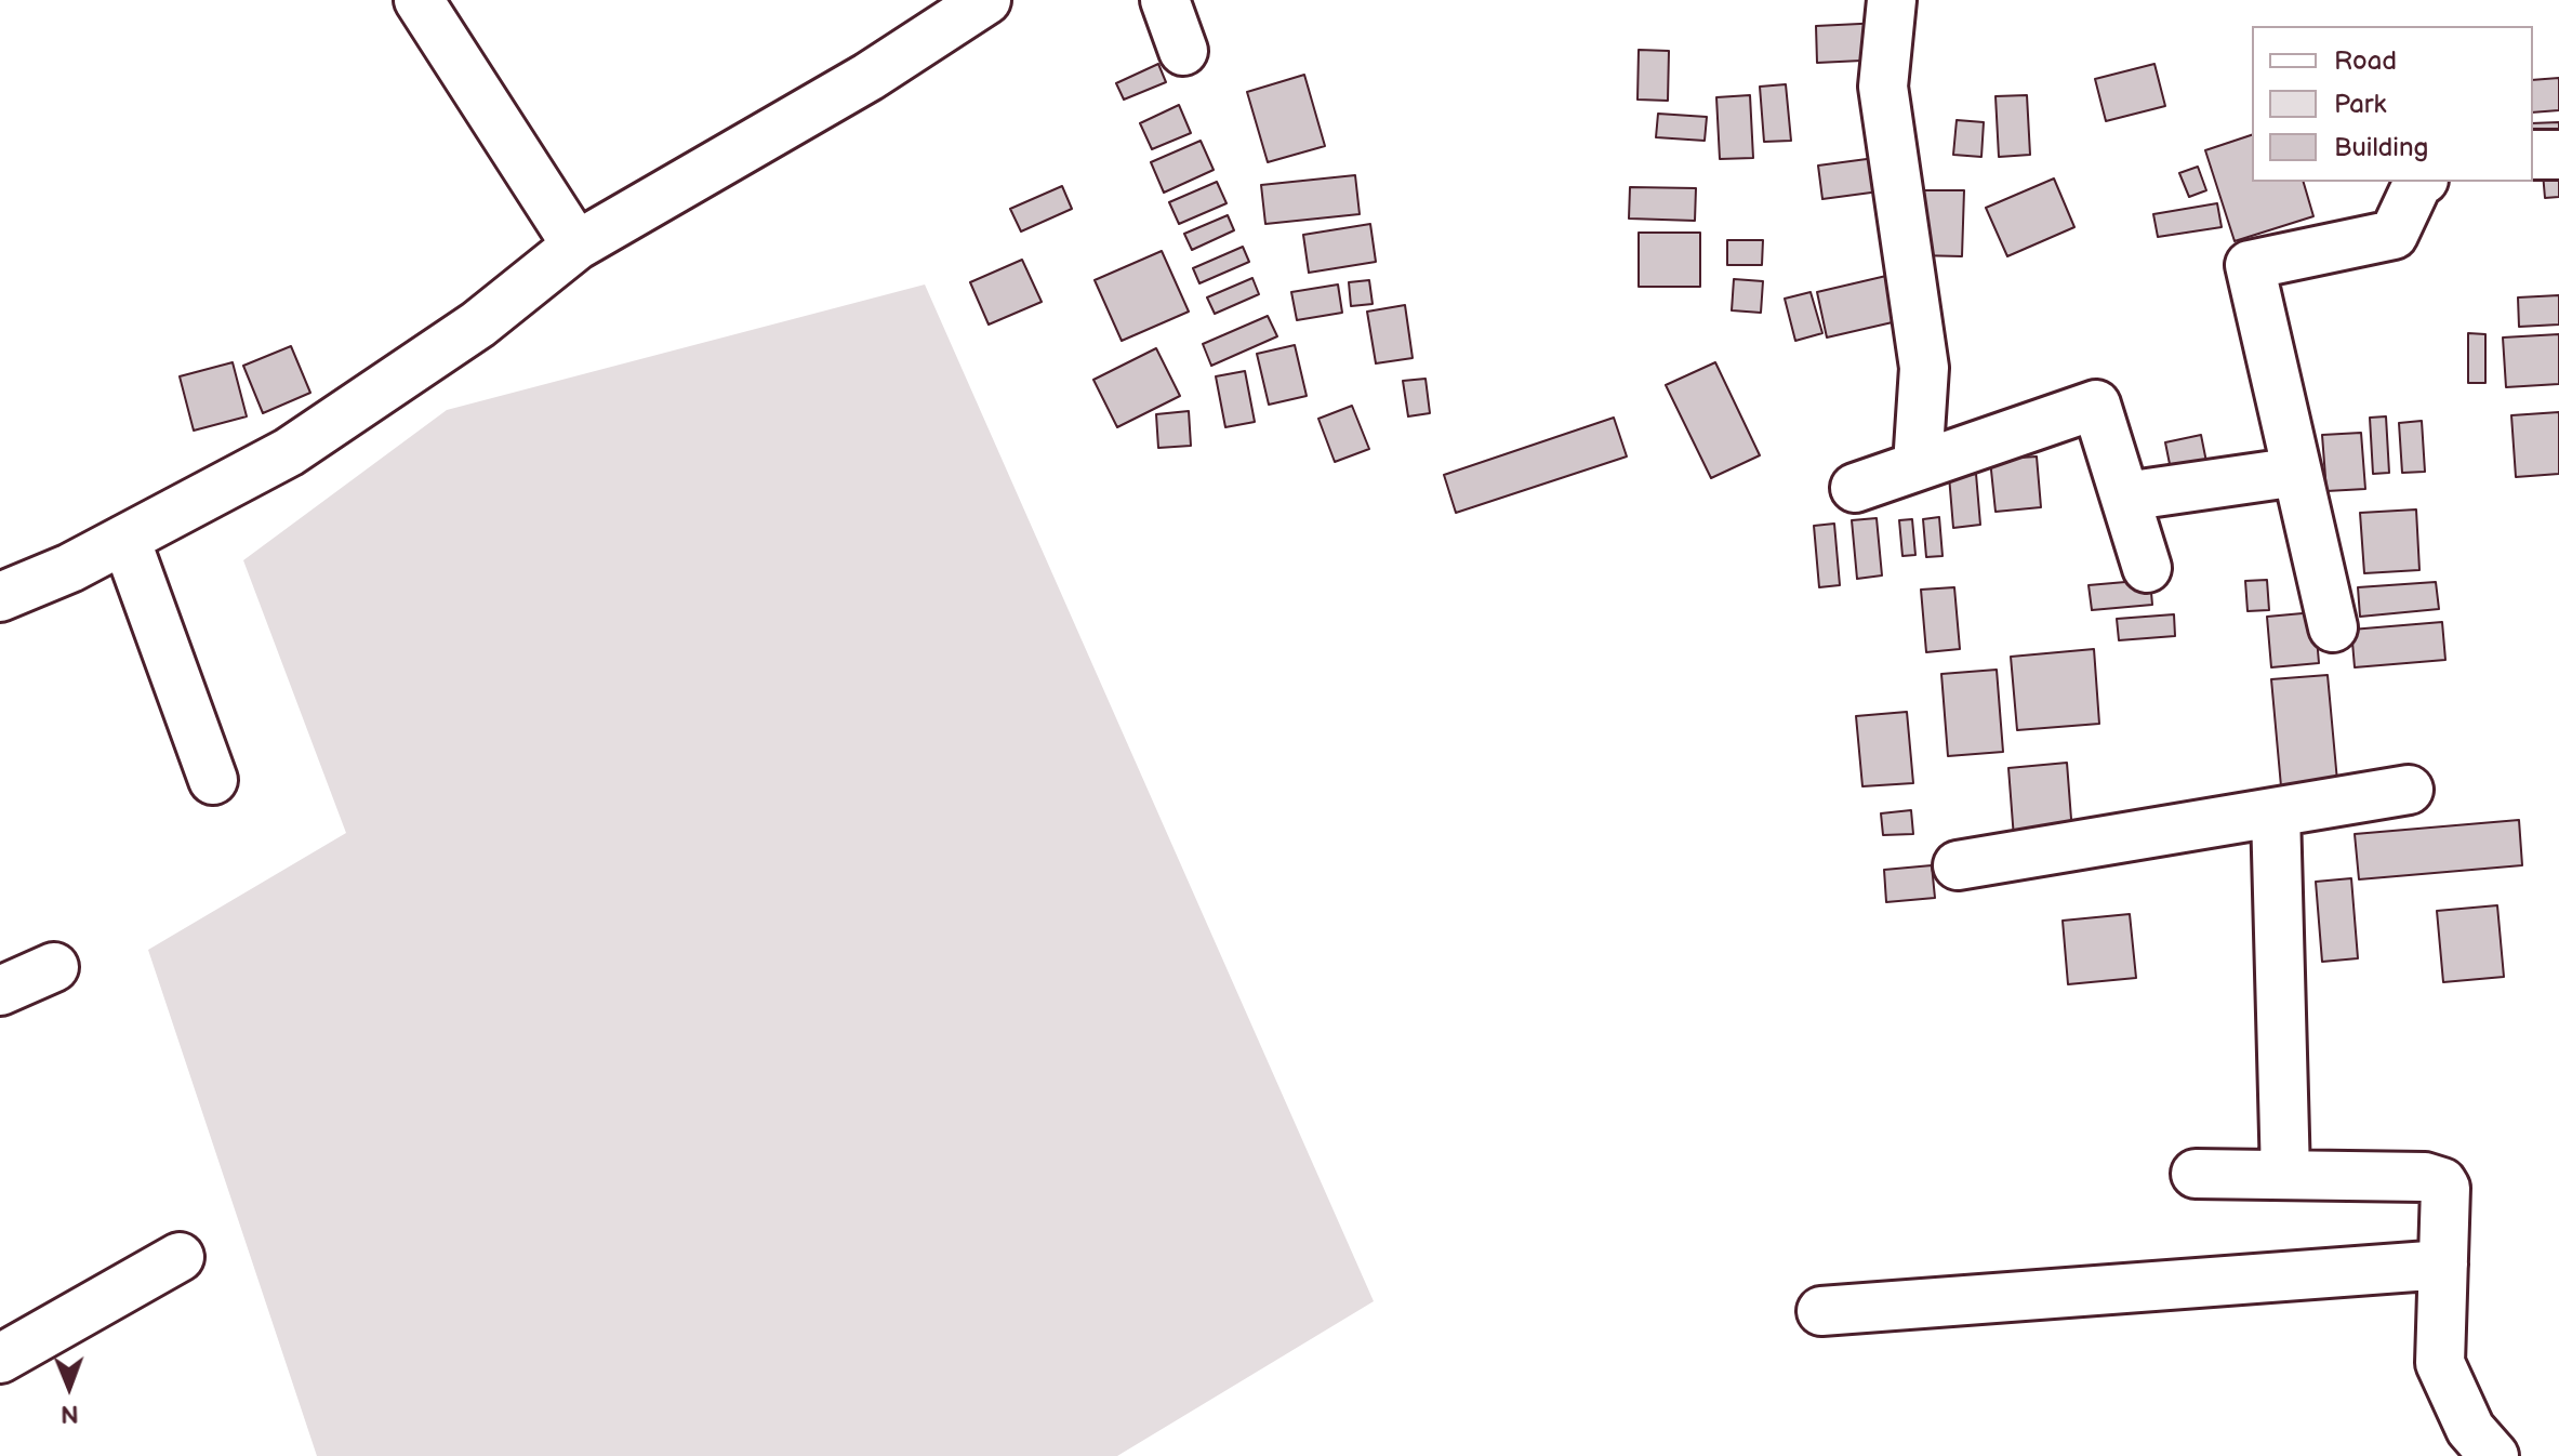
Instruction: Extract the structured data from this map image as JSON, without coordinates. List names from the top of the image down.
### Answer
{
  "legend": ["Road", "Park", "Building"],
  "north": "bottom"
}
